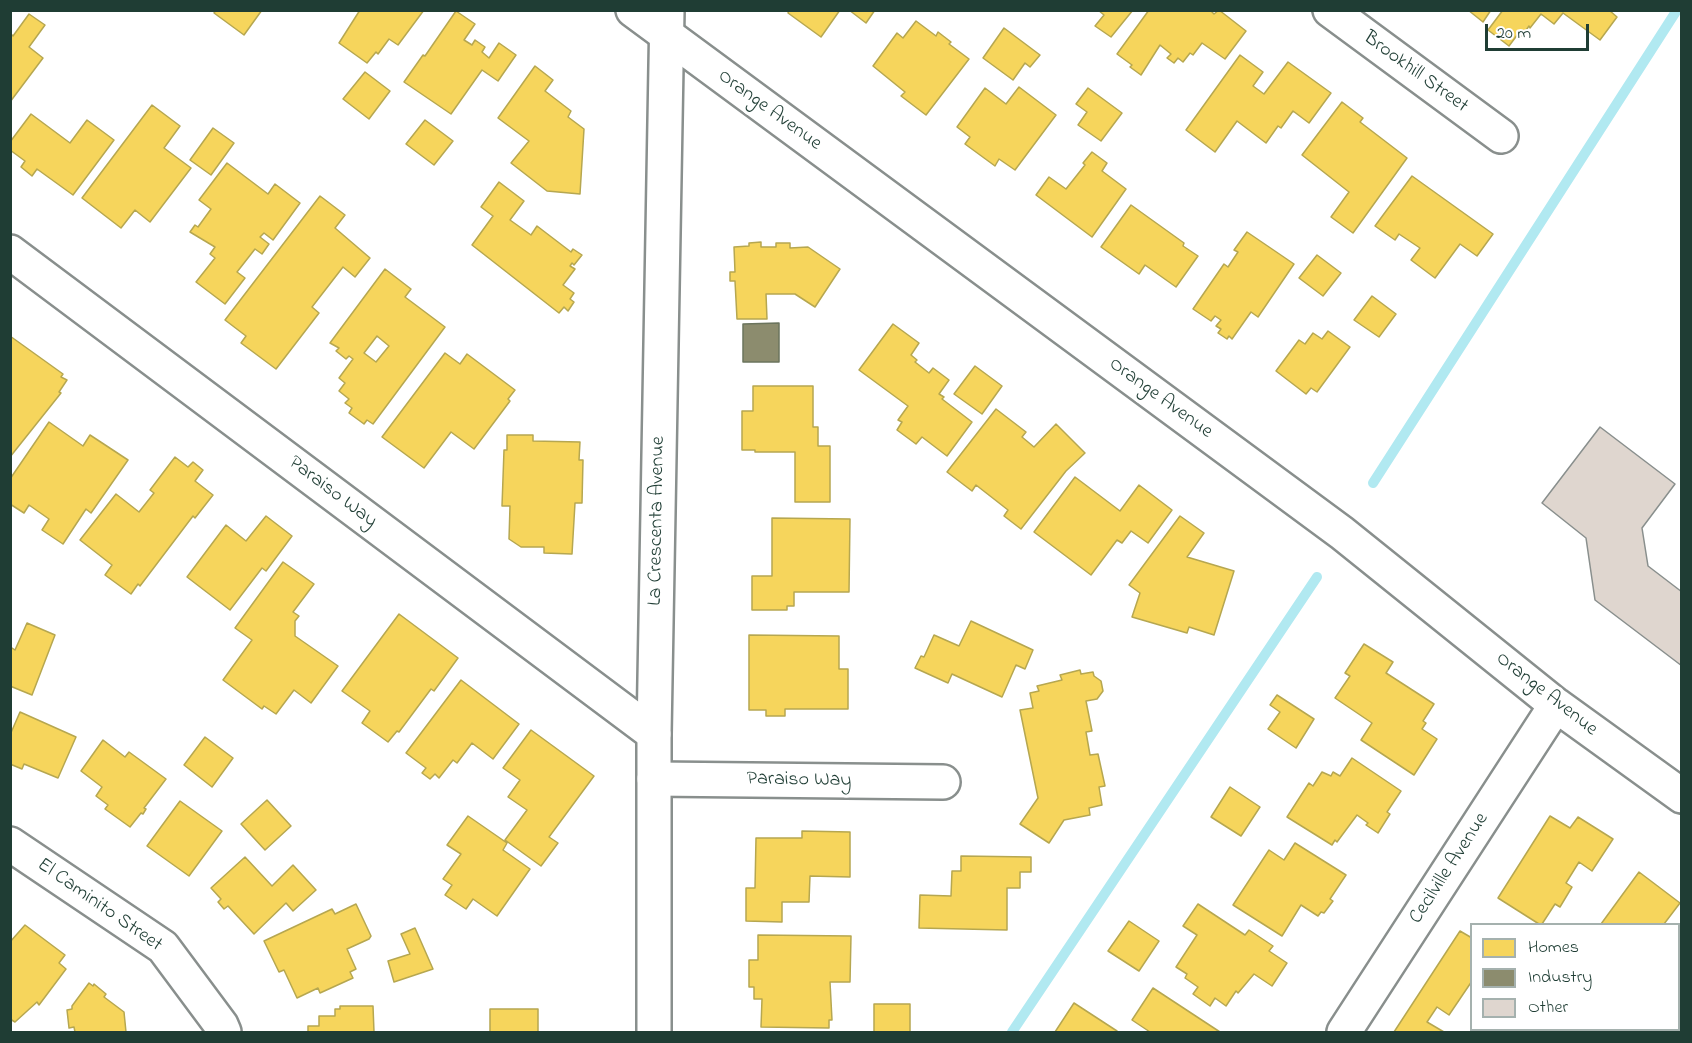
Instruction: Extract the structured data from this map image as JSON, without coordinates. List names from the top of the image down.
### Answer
{
  "streets": {
    "street": [
      "Brookhill Street",
      "Orange Avenue",
      "Paraiso Way",
      "La Crescenta Avenue",
      "Cecilville Avenue",
      "El Caminito Street"
    ]
  },
  "crossings": [
    ["Orange Avenue", "La Crescenta Avenue"],
    ["Orange Avenue", "Cecilville Avenue"],
    ["Paraiso Way", "La Crescenta Avenue"]
  ],
  "legend": ["Homes", "Industry", "Other"],
  "scale_bar": "20 m"
}
